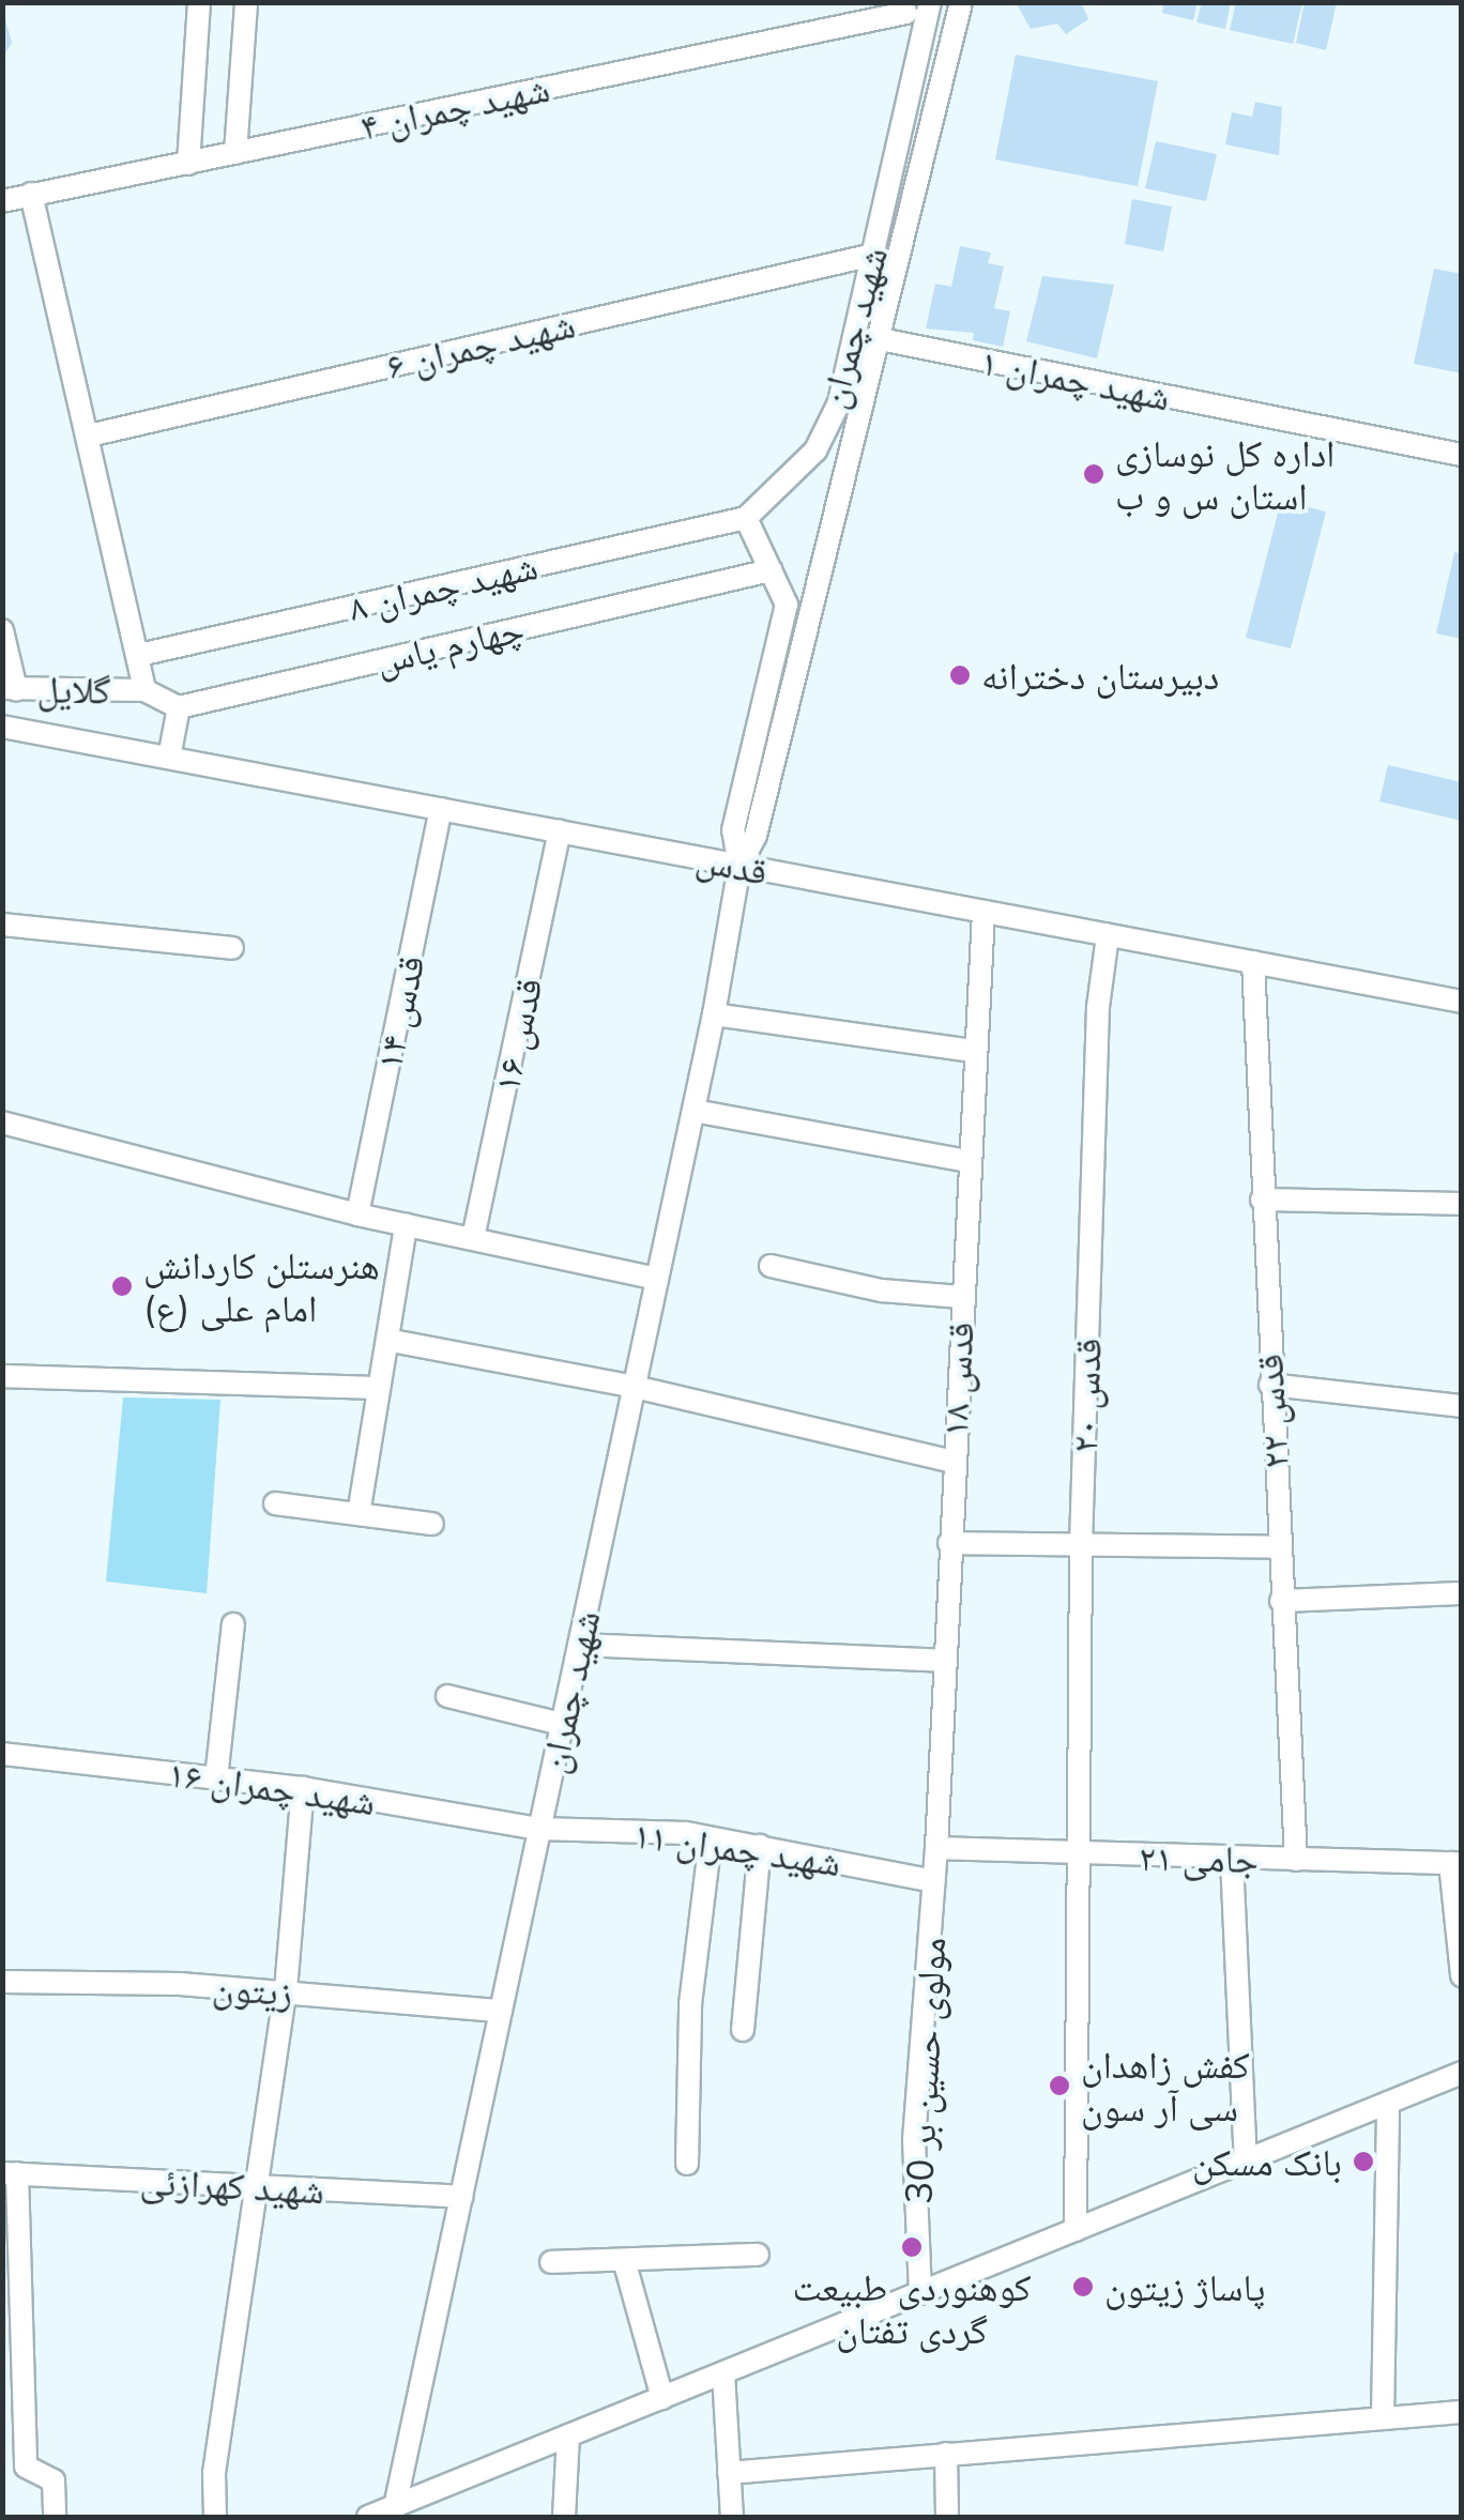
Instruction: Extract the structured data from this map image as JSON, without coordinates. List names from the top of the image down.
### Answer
{
  "streets": {
    "street": [
      "شهید چمران ۴",
      "شهید چمران",
      "شهید چمران ۶",
      "شهید چمران ۱",
      "شهید چمران ۸",
      "چهارم یاس",
      "گلایل",
      "قدس",
      "قدس ۱۴",
      "قدس ۱۶",
      "قدس ۱۸",
      "قدس ۲۰",
      "قدس ۲۲",
      "شهید چمران ۱۶",
      "شهید چمران ۱۱",
      "جامی ۲۱",
      "زیتون",
      "مولوی حسین بر 30",
      "شهید کهرازئی"
    ]
  },
  "crossings": [
    ["شهید چمران", "شهید چمران ۶"],
    ["شهید چمران", "شهید چمران ۱"],
    ["شهید چمران", "شهید چمران ۸"],
    ["شهید چمران", "چهارم یاس"],
    ["شهید چمران", "قدس"],
    ["شهید چمران", "شهید چمران ۱۶"],
    ["شهید چمران", "شهید چمران ۱۱"],
    ["شهید چمران", "زیتون"],
    ["شهید چمران", "شهید کهرازئی"],
    ["قدس", "قدس ۱۴"],
    ["قدس", "قدس ۱۶"],
    ["قدس", "قدس ۱۸"],
    ["قدس", "قدس ۲۰"],
    ["قدس", "قدس ۲۲"],
    ["قدس ۱۸", "جامی ۲۱"],
    ["قدس ۱۸", "مولوی حسین بر 30"],
    ["قدس ۲۰", "جامی ۲۱"],
    ["قدس ۲۲", "جامی ۲۱"],
    ["شهید چمران ۱۶", "شهید چمران ۱۱"],
    ["شهید چمران ۱۱", "مولوی حسین بر 30"],
    ["جامی ۲۱", "مولوی حسین بر 30"]
  ],
  "places": [
    "اداره کل نوسازی استان س و ب",
    "دبیرستان دخترانه",
    "هنرستلن کاردانش امام علی (ع)",
    "کفش زاهدان سی آر سون",
    "بانک مسکن",
    "کوهنوردی طبیعت گردی تفتان",
    "پاساژ زیتون"
  ]
}
